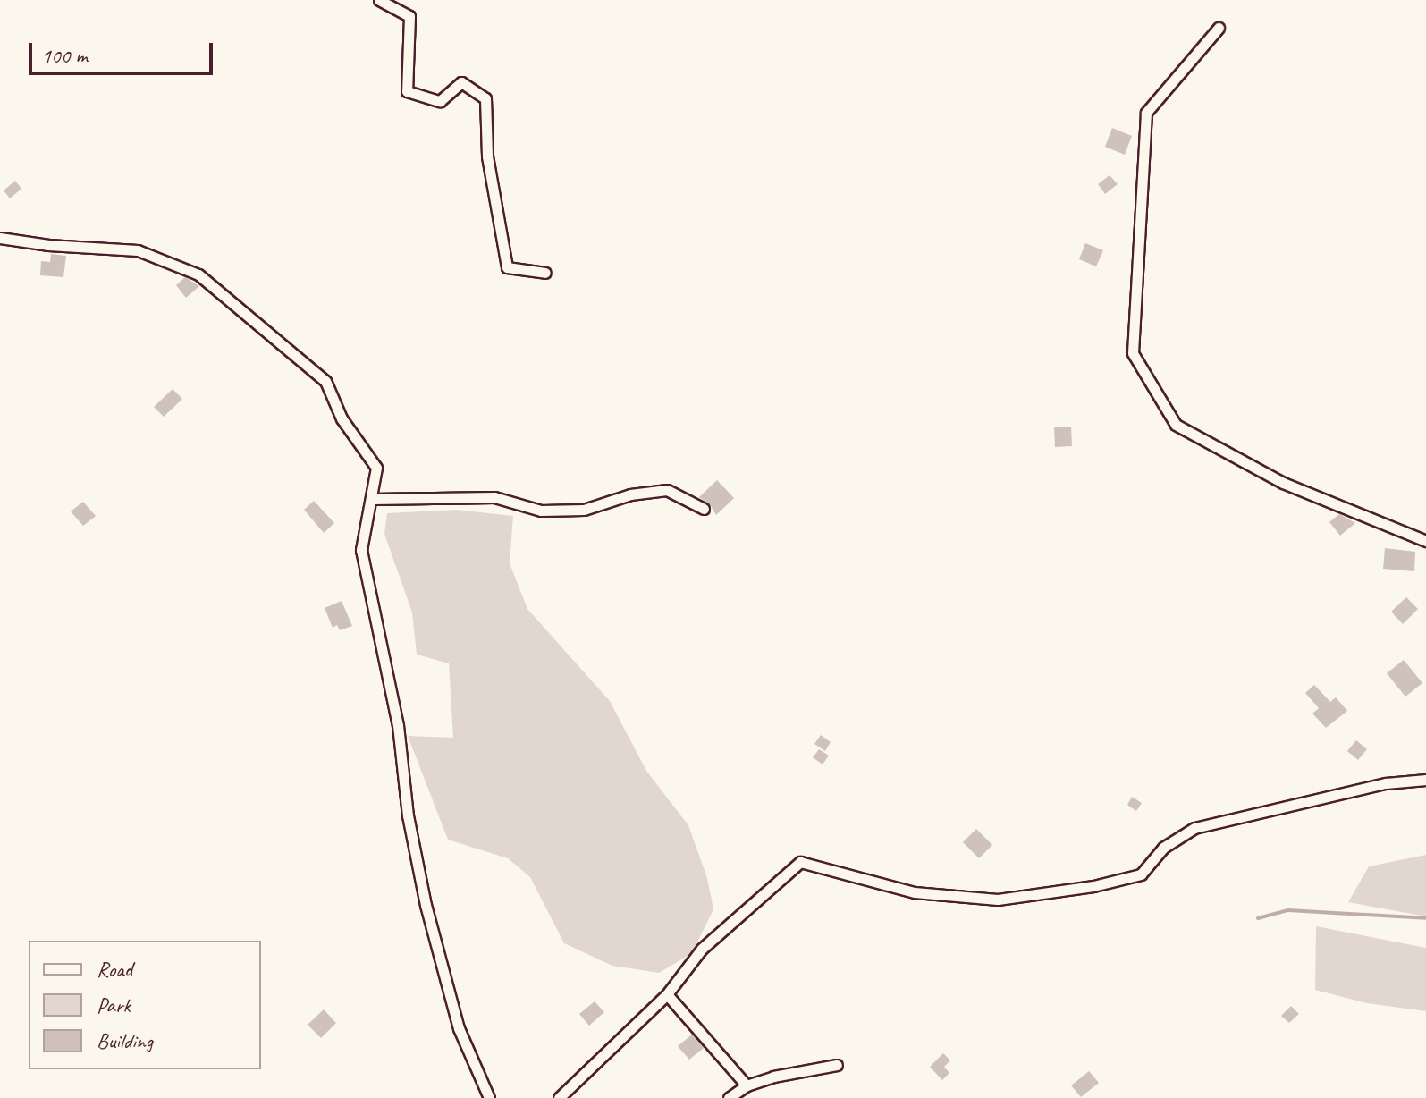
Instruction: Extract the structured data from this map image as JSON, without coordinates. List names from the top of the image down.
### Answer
{
  "legend": ["Road", "Park", "Building"],
  "scale_bar": "100 m"
}
